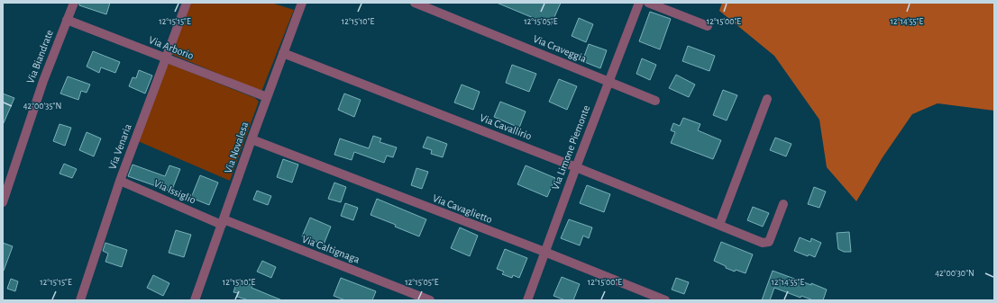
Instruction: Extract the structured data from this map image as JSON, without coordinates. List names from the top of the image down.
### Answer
{
  "streets": {
    "street": [
      "Via Arborio",
      "Via Craveggia",
      "Via Biandrate",
      "Via Cavallirio",
      "Via Venaria",
      "Via Novalesa",
      "Via Limone Piemonte",
      "Via Issiglio",
      "Via Cavaglietto",
      "Via Caltignaga"
    ]
  },
  "crossings": [
    ["Via Arborio", "Via Biandrate"],
    ["Via Arborio", "Via Venaria"],
    ["Via Arborio", "Via Novalesa"],
    ["Via Craveggia", "Via Limone Piemonte"],
    ["Via Cavallirio", "Via Novalesa"],
    ["Via Cavallirio", "Via Limone Piemonte"],
    ["Via Venaria", "Via Issiglio"],
    ["Via Novalesa", "Via Issiglio"],
    ["Via Novalesa", "Via Cavaglietto"],
    ["Via Novalesa", "Via Caltignaga"],
    ["Via Limone Piemonte", "Via Cavaglietto"],
    ["Via Issiglio", "Via Caltignaga"]
  ],
  "coordinates": [
    "12°15'15\"E",
    "12°15'10\"E",
    "12°15'05\"E",
    "12°15'00\"E",
    "12°14'55\"E",
    "42°00'35\"N",
    "42°00'30\"N"
  ]
}
